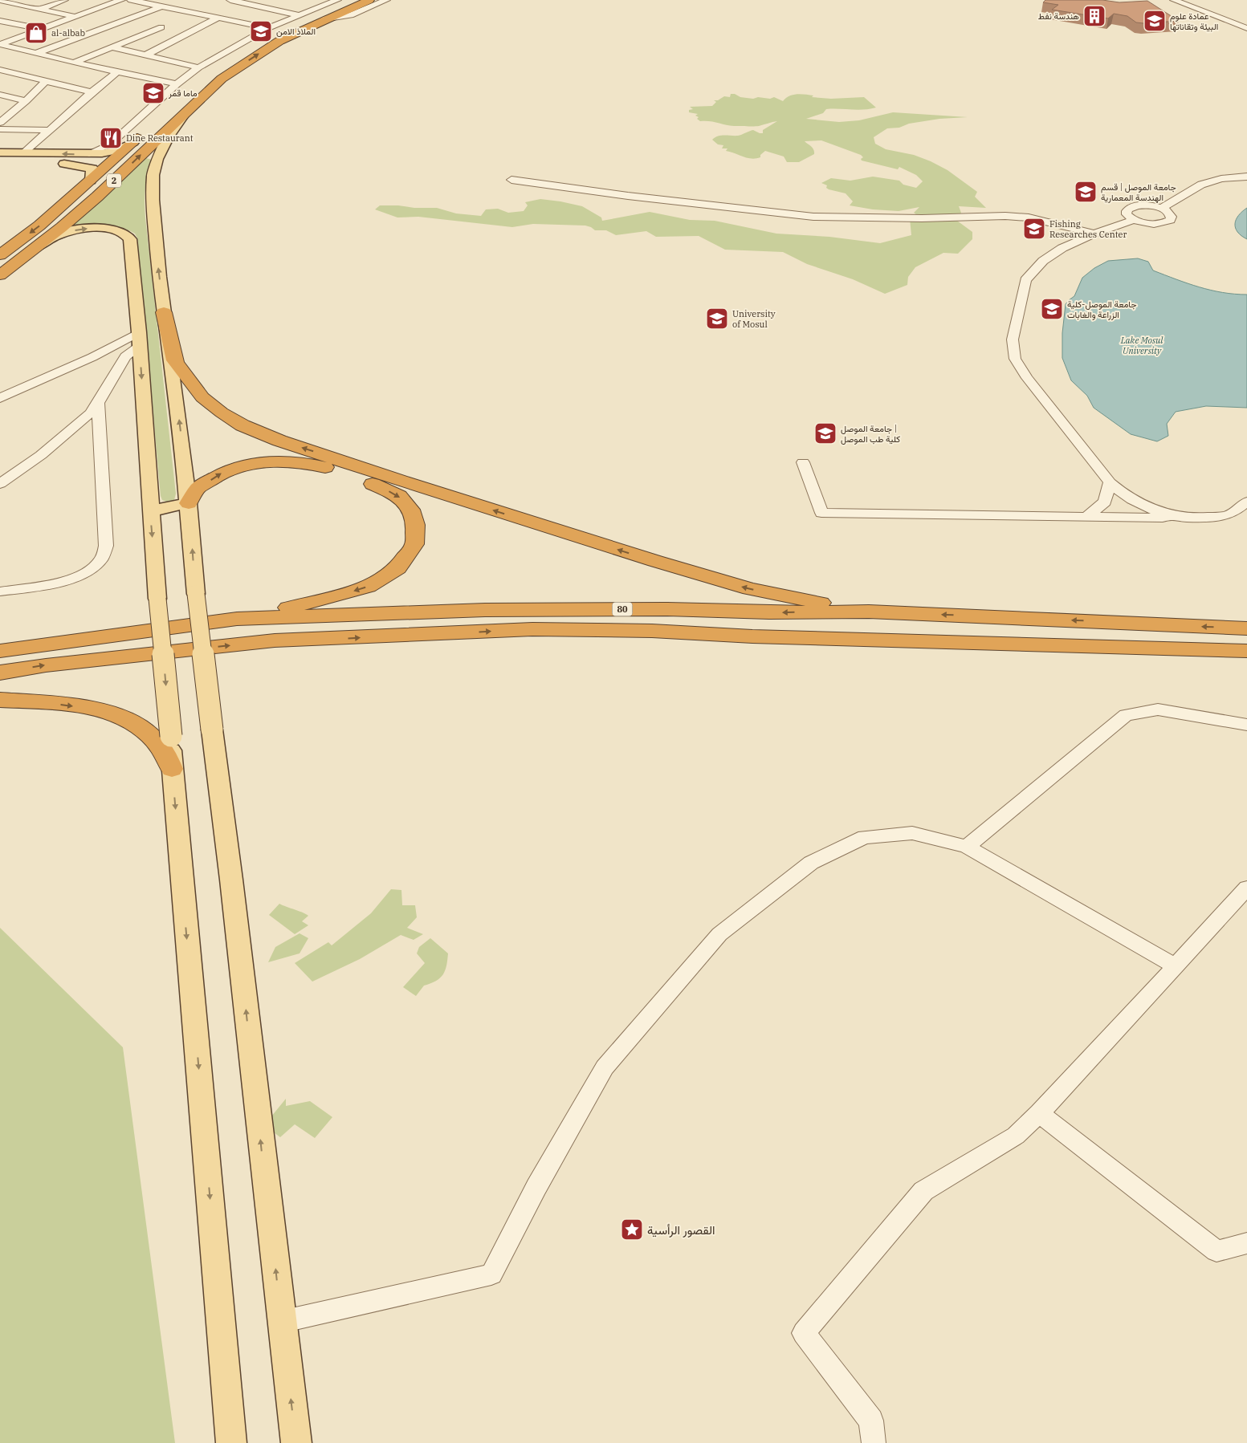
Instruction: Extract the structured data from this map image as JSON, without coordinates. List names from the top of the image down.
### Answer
{
  "streets": {
    "highway": ["2", "80"]
  },
  "water": ["Lake Mosul University"],
  "places": {
    "building": ["هندسة نفط"],
    "school or university": [
      "عمادة علوم البيئة وتقاناتها",
      "الملاذ الامن",
      "ماما قمر",
      "جامعة الموصل | قسم الهندسة المعمارية",
      "Fishing Researches Center",
      "جامعة الموصل-كلية الزراعة والغابات",
      "University of Mosul",
      "جامعة الموصل | كلية طب الموصل"
    ],
    "shop": ["al-albab"],
    "restaurant": ["Dine Restaurant"],
    "place": ["القصور الرأسية"]
  }
}
